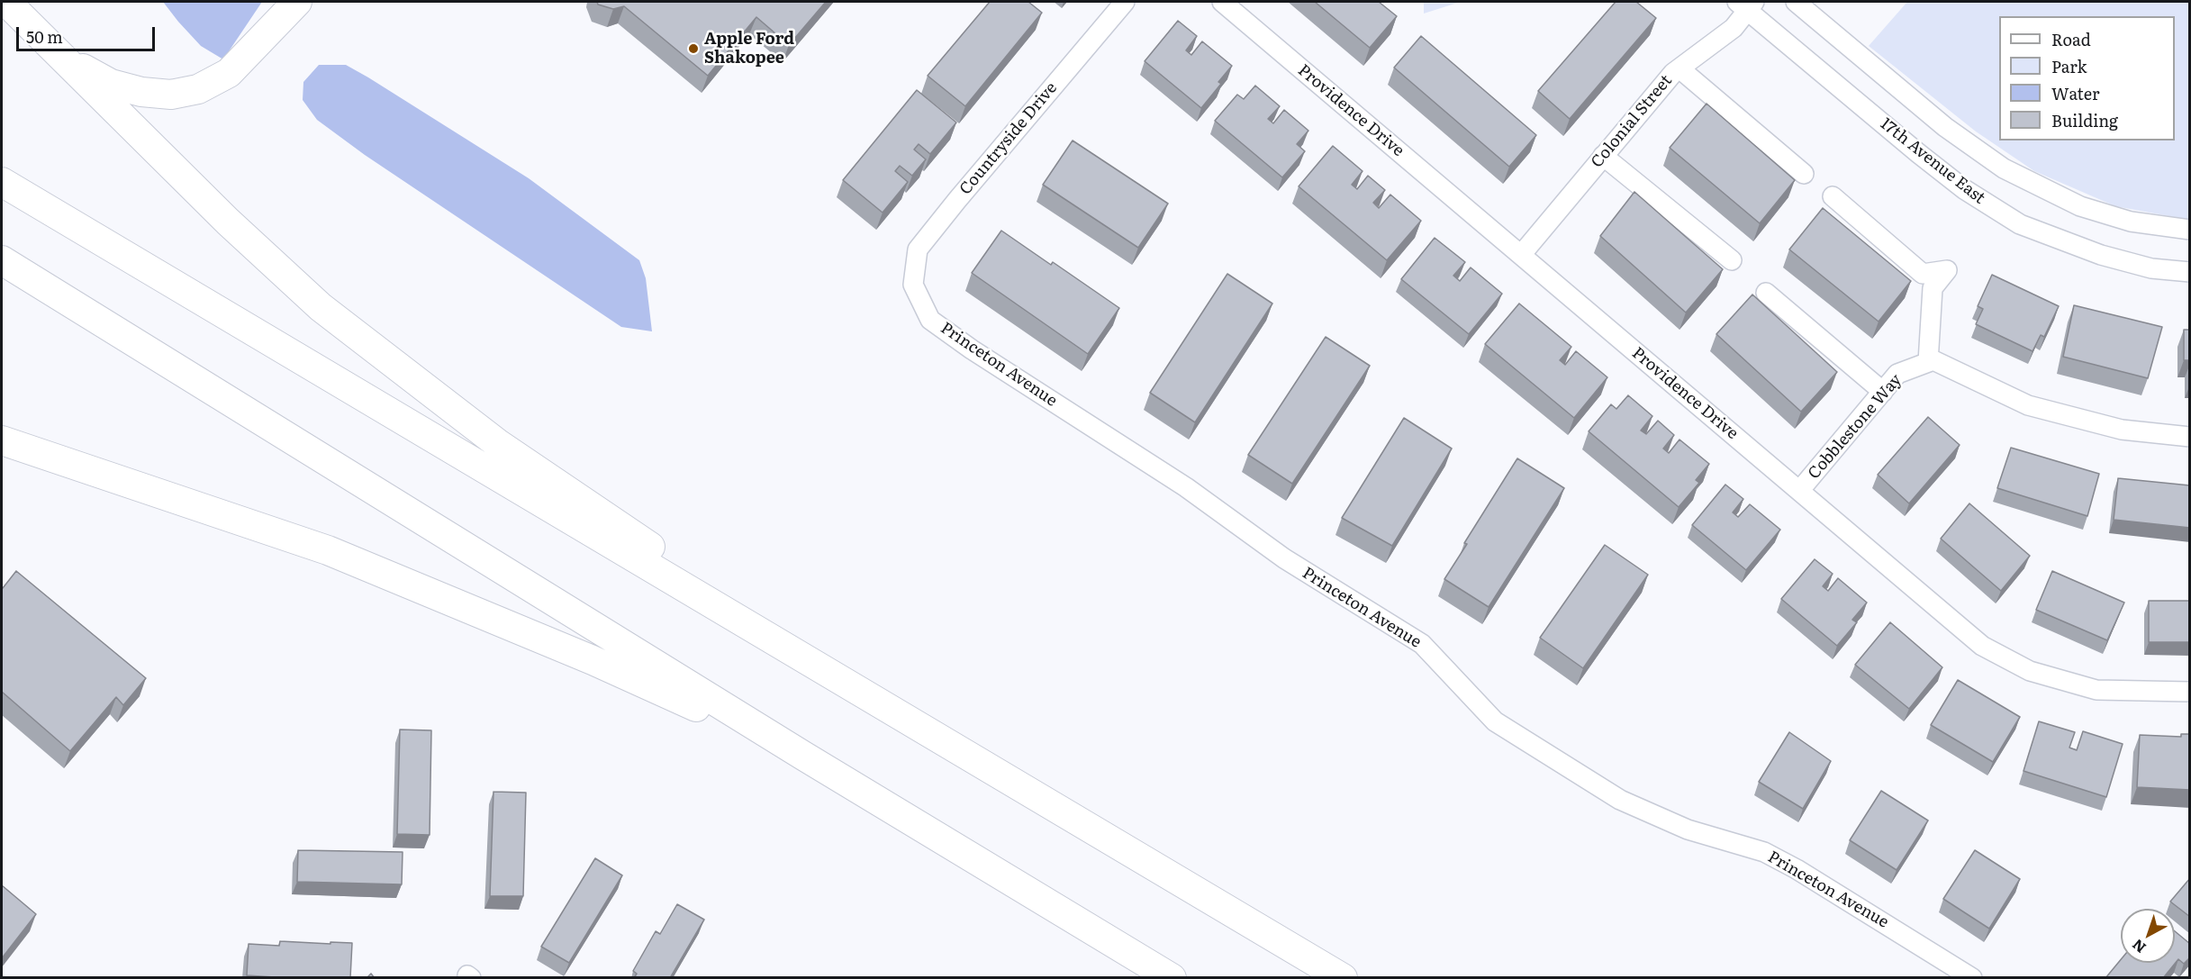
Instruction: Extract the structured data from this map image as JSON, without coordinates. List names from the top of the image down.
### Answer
{
  "streets": {
    "street": [
      "Providence Drive",
      "Colonial Street",
      "Countryside Drive",
      "17th Avenue East",
      "Princeton Avenue",
      "Cobblestone Way"
    ]
  },
  "crossings": [
    ["Providence Drive", "Colonial Street"],
    ["Providence Drive", "Cobblestone Way"],
    ["Colonial Street", "17th Avenue East"],
    ["Countryside Drive", "Princeton Avenue"]
  ],
  "places": ["Apple Ford Shakopee"],
  "legend": [
    "Road",
    "Park",
    "Water",
    "Building"
  ],
  "scale_bar": "50 m",
  "north": "bottom left"
}
